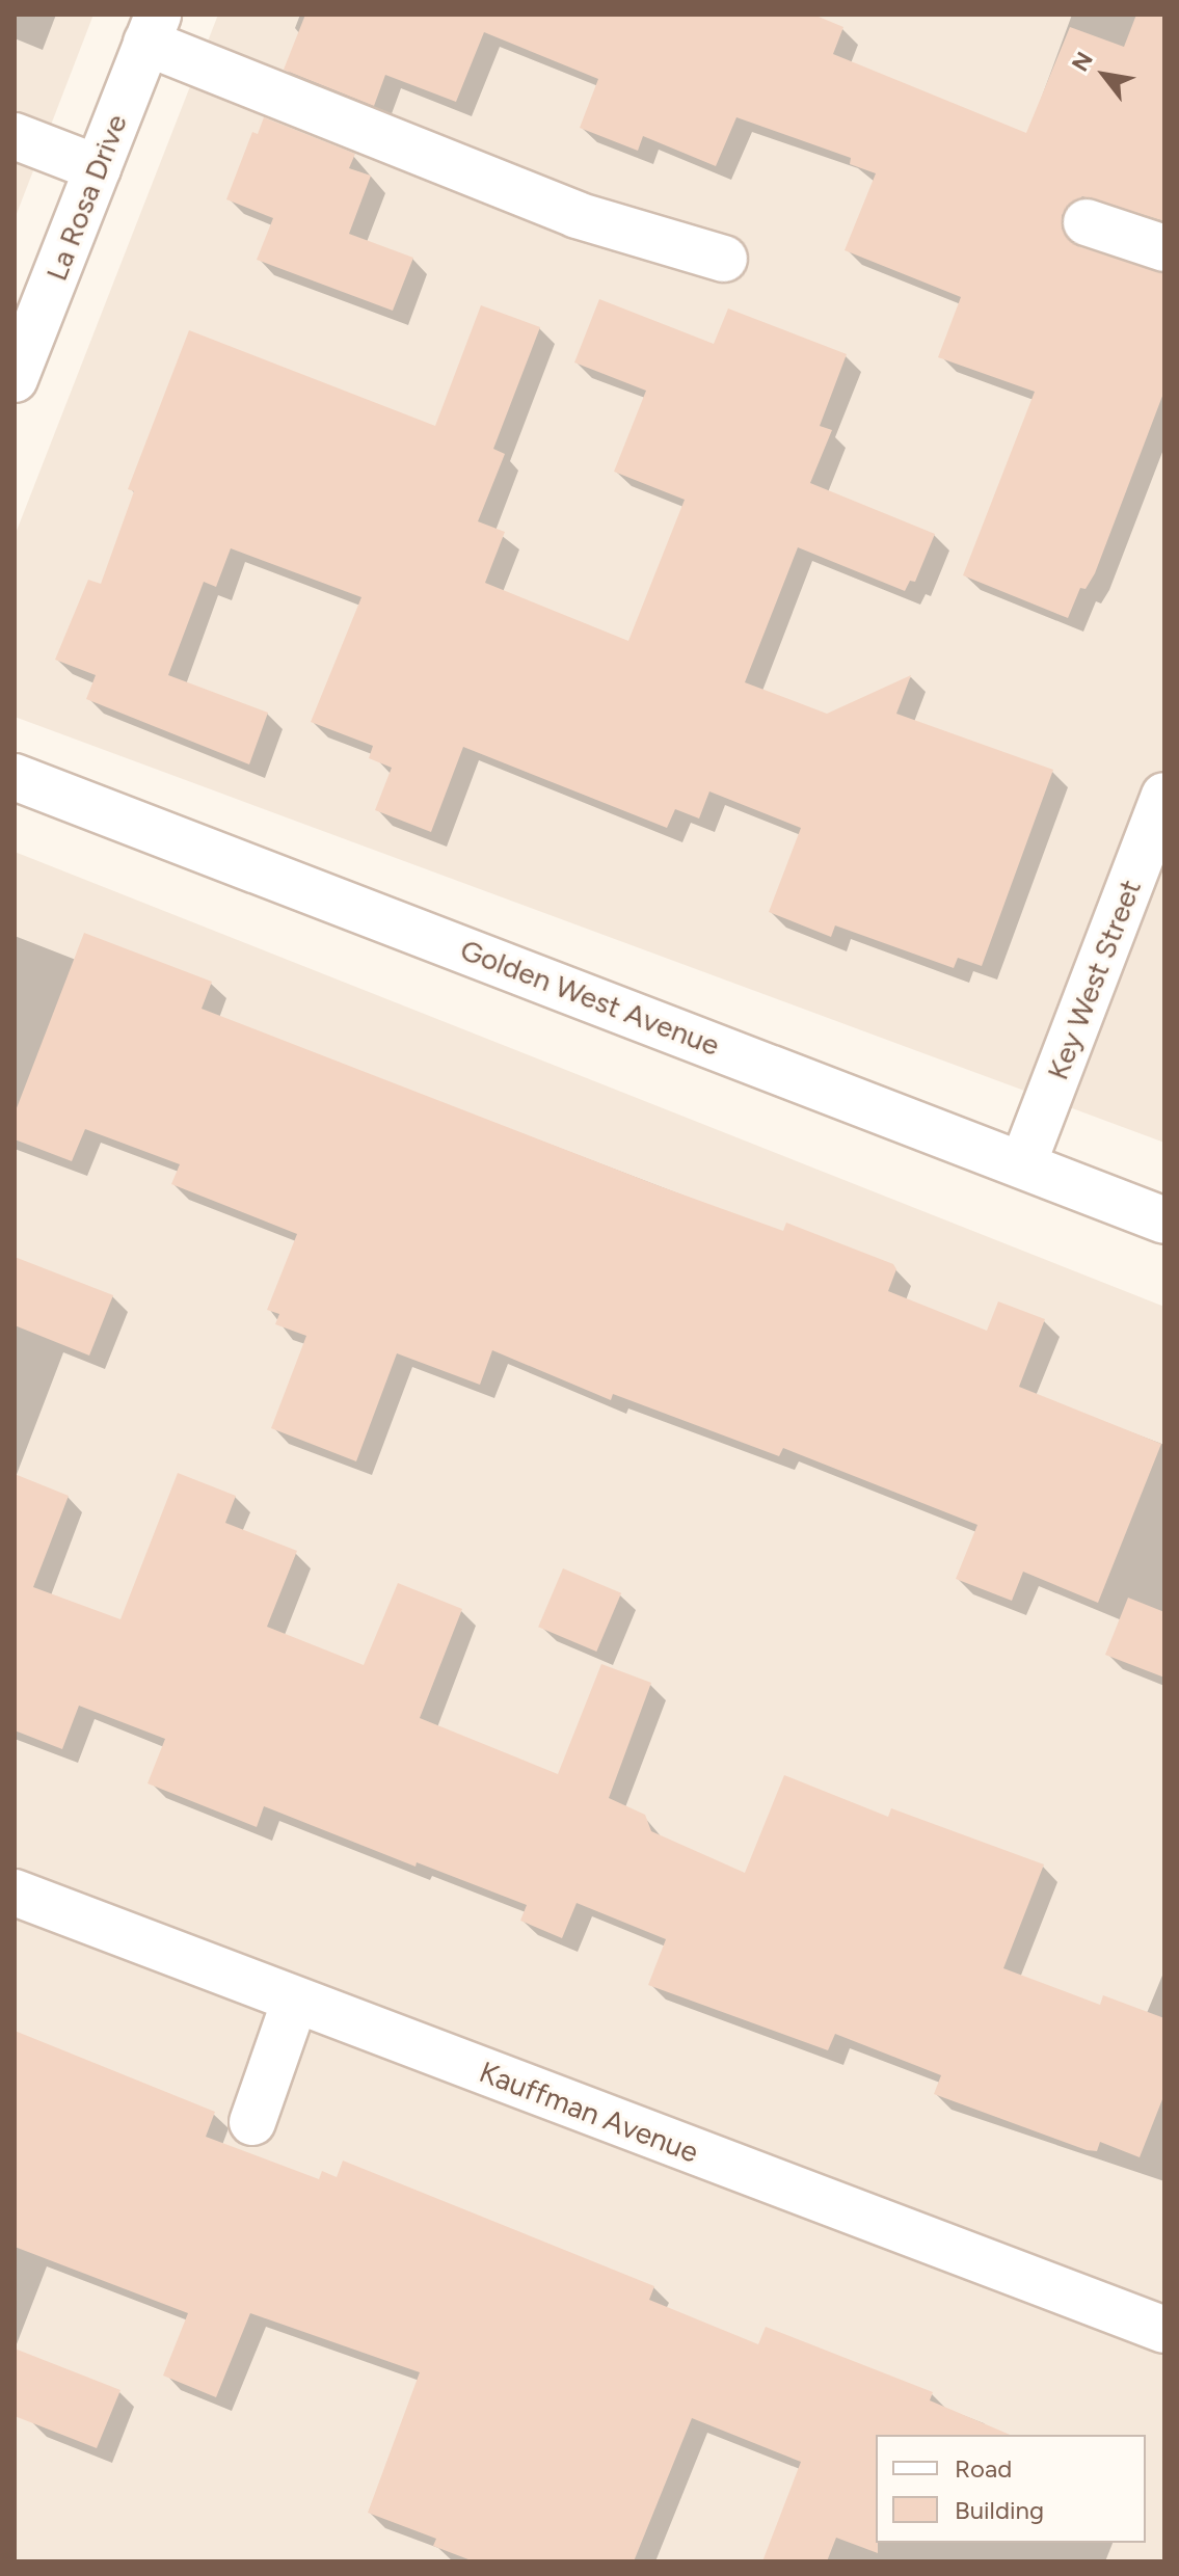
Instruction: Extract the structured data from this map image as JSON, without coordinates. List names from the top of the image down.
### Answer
{
  "streets": {
    "street": [
      "La Rosa Drive",
      "Key West Street",
      "Golden West Avenue",
      "Kauffman Avenue"
    ]
  },
  "crossings": [
    ["Key West Street", "Golden West Avenue"]
  ],
  "legend": ["Road", "Building"],
  "north": "top left"
}
